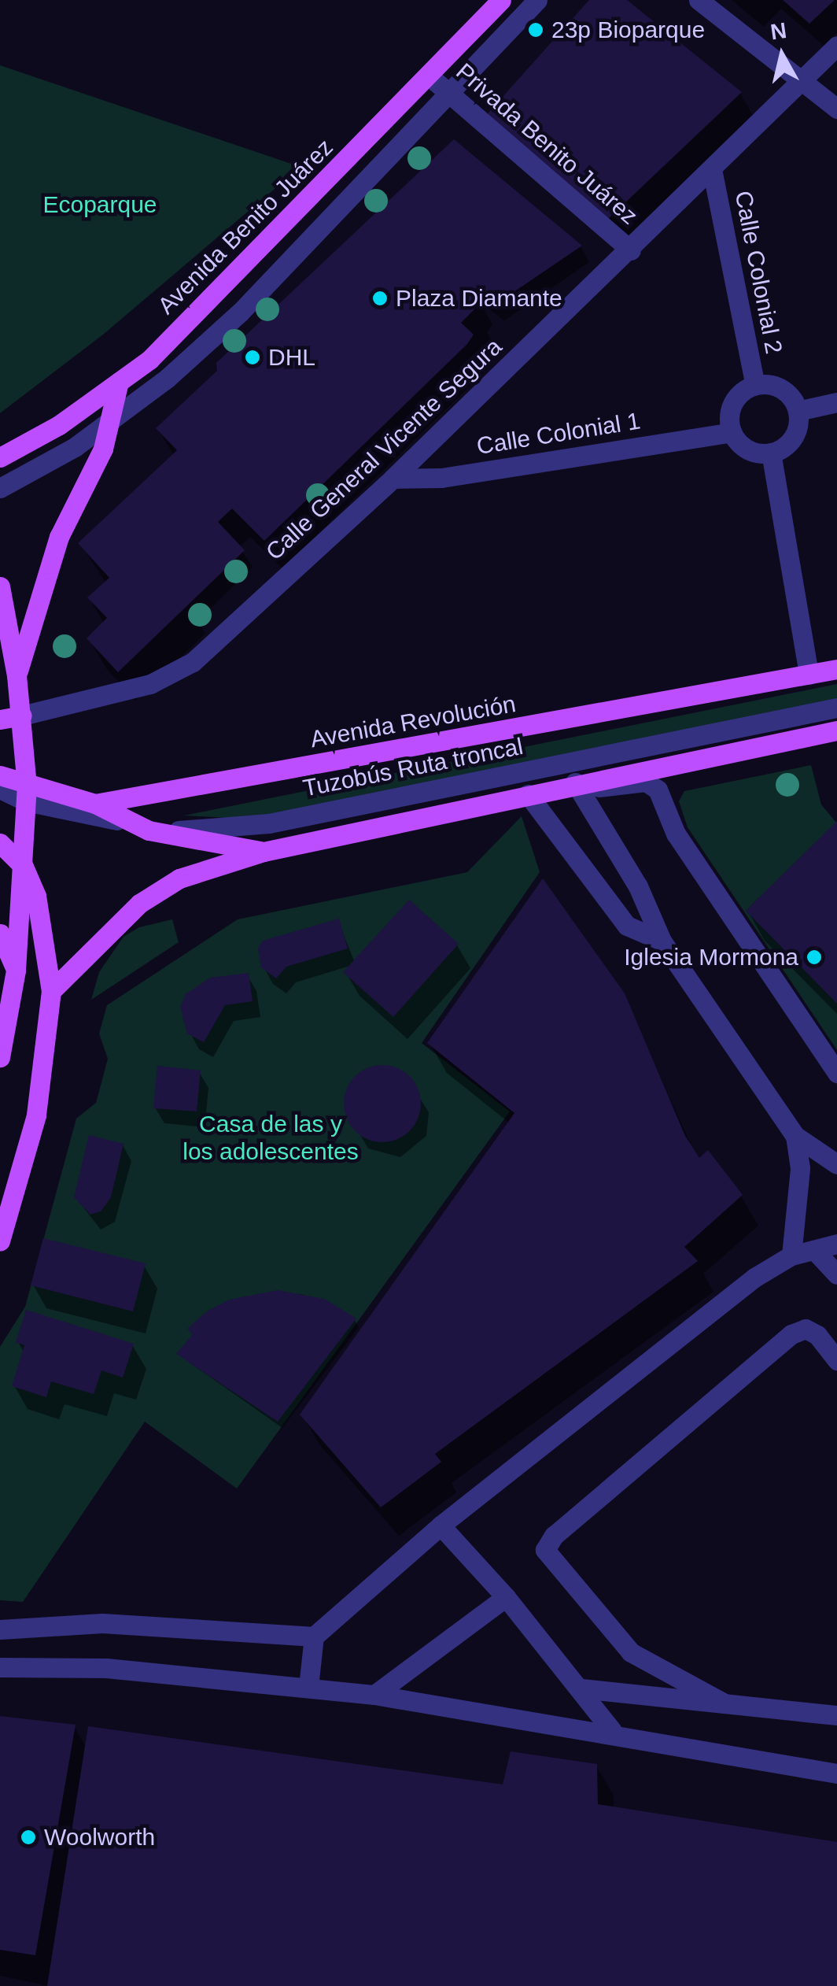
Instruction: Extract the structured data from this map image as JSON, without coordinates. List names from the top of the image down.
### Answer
{
  "streets": {
    "main road": ["Avenida Benito Juárez", "Avenida Revolución"],
    "street": [
      "Privada Benito Juárez",
      "Calle Colonial 2",
      "Calle Colonial 1",
      "Calle General Vicente Segura",
      "Tuzobús Ruta troncal"
    ]
  },
  "crossings": [
    ["Privada Benito Juárez", "Avenida Benito Juárez"],
    ["Privada Benito Juárez", "Calle General Vicente Segura"],
    ["Calle Colonial 2", "Calle Colonial 1"],
    ["Calle Colonial 2", "Calle General Vicente Segura"],
    ["Calle Colonial 1", "Calle General Vicente Segura"],
    ["Avenida Revolución", "Tuzobús Ruta troncal"]
  ],
  "parks": ["Ecoparque", "Casa de las y los adolescentes"],
  "places": [
    "23p Bioparque",
    "Plaza Diamante",
    "DHL",
    "Iglesia Mormona",
    "Woolworth"
  ],
  "north": "top"
}
